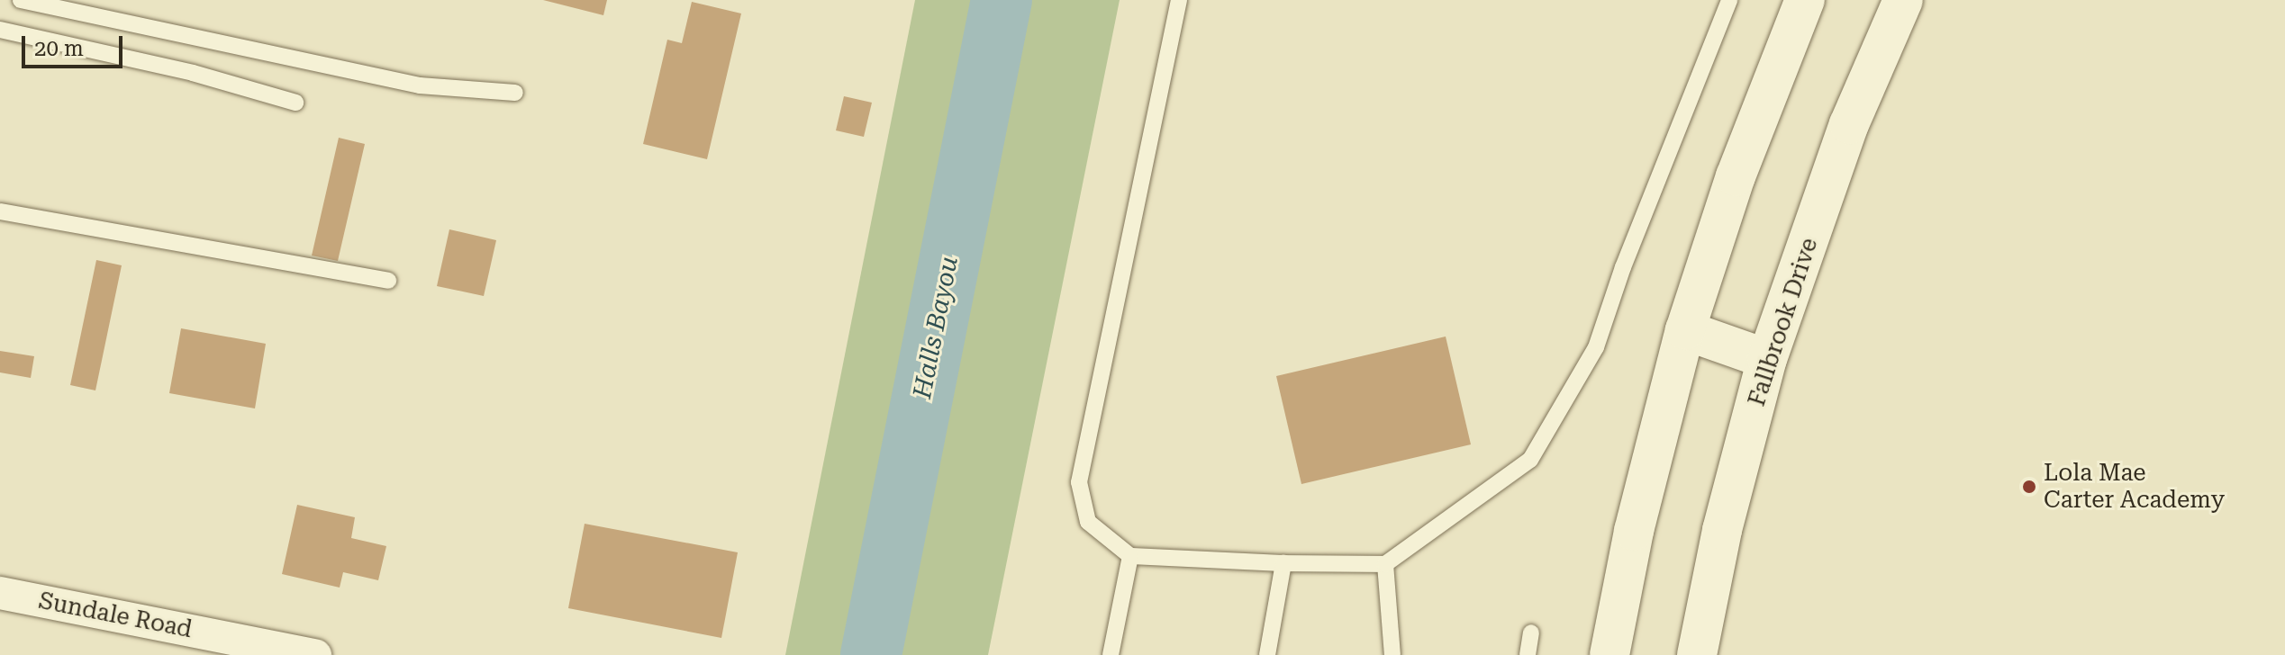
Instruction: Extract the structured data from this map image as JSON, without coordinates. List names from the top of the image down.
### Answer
{
  "streets": {
    "main road": ["Fallbrook Drive"],
    "street": ["Sundale Road"]
  },
  "water": ["Halls Bayou"],
  "places": ["Lola Mae Carter Academy"],
  "scale_bar": "20 m"
}
